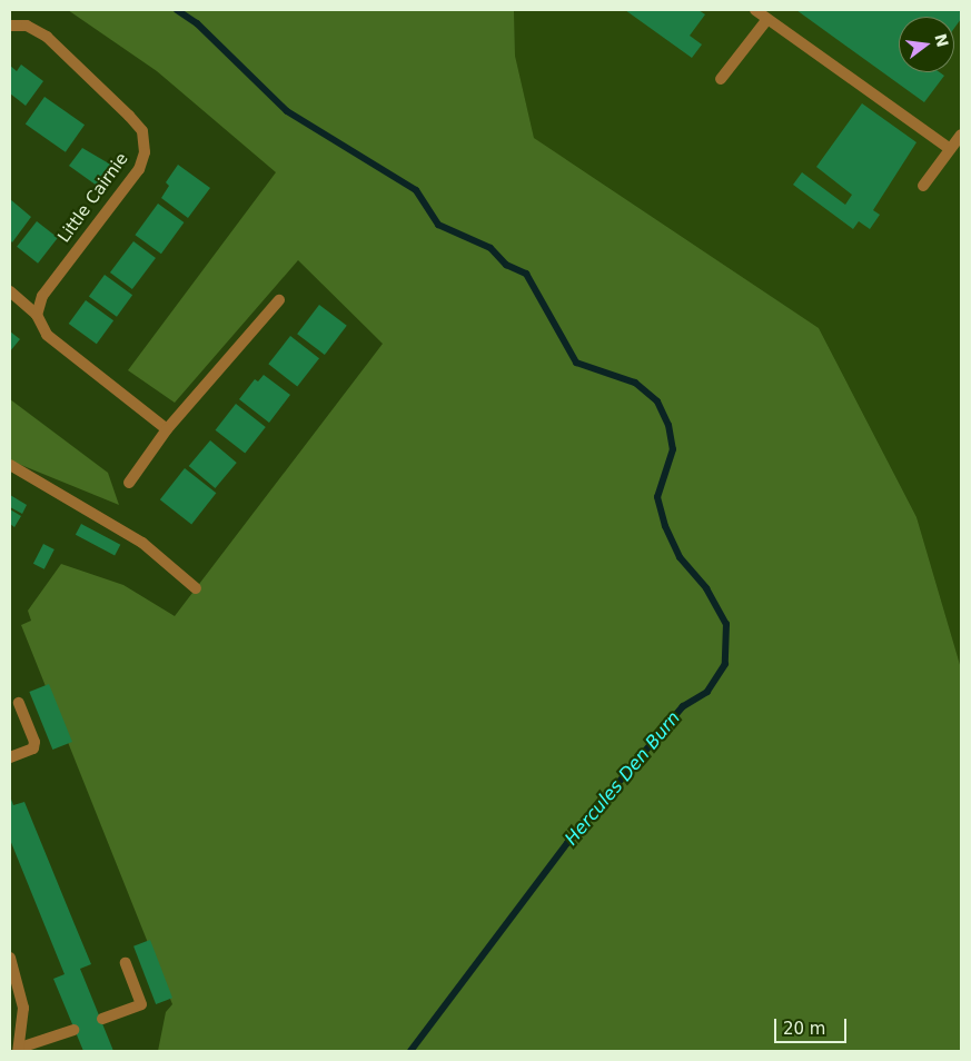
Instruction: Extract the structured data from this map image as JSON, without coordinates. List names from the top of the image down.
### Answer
{
  "streets": {
    "street": ["Little Cairnie"]
  },
  "water": ["Hercules Den Burn"],
  "scale_bar": "20 m",
  "north": "right"
}
